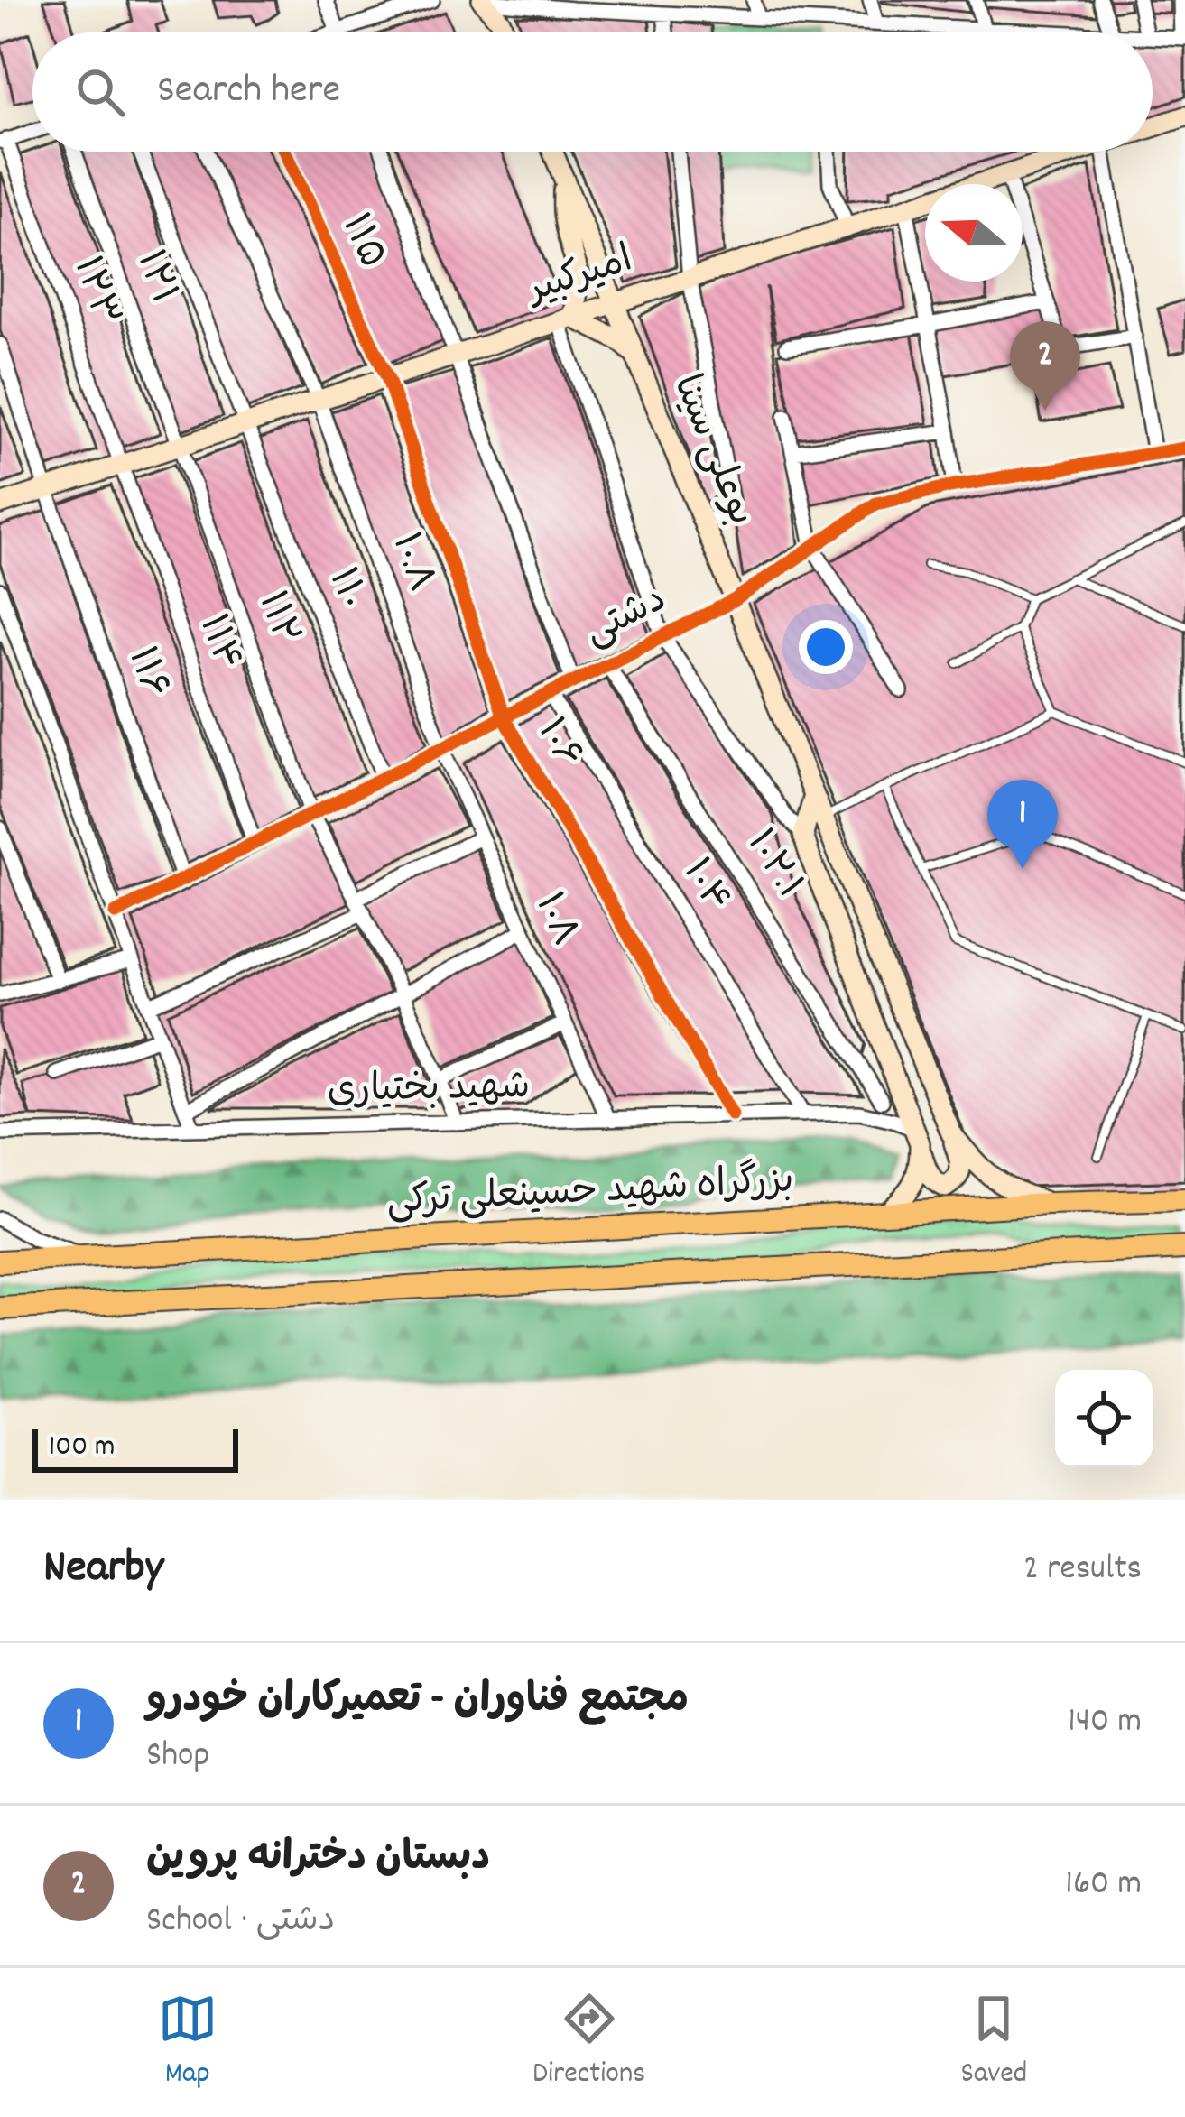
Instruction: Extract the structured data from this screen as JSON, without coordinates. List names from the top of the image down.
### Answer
{
  "streets": {
    "highway": ["بزرگراه شهید حسینعلی ترکی"],
    "main road": ["امیرکبیر", "بوعلی سینا"],
    "street": [
      "۱۱۵",
      "۱۲۱",
      "۱۲۳",
      "۱۰.۸",
      "۱۱۰",
      "دشتی",
      "۱۱۲",
      "۱۱۴",
      "۱۱۶",
      "۱۰۶",
      "۱۰۲.۱",
      "۱۰۴",
      "۱۰۸",
      "شهید بختیاری"
    ]
  },
  "crossings": [
    ["۱۱۵", "امیرکبیر"],
    ["۱۱۵", "۱۰۶"],
    ["امیرکبیر", "۱۲۱"],
    ["امیرکبیر", "۱۲۳"],
    ["امیرکبیر", "بوعلی سینا"],
    ["امیرکبیر", "۱۰.۸"],
    ["امیرکبیر", "۱۱۰"],
    ["امیرکبیر", "۱۱۲"],
    ["امیرکبیر", "۱۱۴"],
    ["امیرکبیر", "۱۱۶"],
    ["امیرکبیر", "۱۰۶"],
    ["۱۲۱", "۱۱۲"],
    ["۱۲۳", "۱۱۴"],
    ["بوعلی سینا", "دشتی"],
    ["بوعلی سینا", "بزرگراه شهید حسینعلی ترکی"],
    ["۱۰.۸", "دشتی"],
    ["۱۰.۸", "۱۰۸"],
    ["۱۱۰", "دشتی"],
    ["دشتی", "۱۱۲"],
    ["دشتی", "۱۱۴"],
    ["دشتی", "۱۱۶"],
    ["دشتی", "۱۰۶"],
    ["دشتی", "۱۰۲.۱"],
    ["دشتی", "۱۰۴"],
    ["دشتی", "۱۰۸"],
    ["۱۱۲", "شهید بختیاری"],
    ["۱۰۶", "شهید بختیاری"],
    ["۱۰۴", "شهید بختیاری"],
    ["۱۰۸", "شهید بختیاری"]
  ],
  "scale_bar": "100 m",
  "north": "left",
  "page": {
    "search": "Search here",
    "pins": ["2", "1"],
    "scale": "100 m",
    "heading": ["Nearby", "2 results"],
    "list": [
      {
        "mark": "1",
        "name": "مجتمع فناوران - تعمیرکاران خودرو",
        "note": "Shop",
        "value": "140 m"
      },
      {
        "mark": "2",
        "name": "دبستان دخترانه پروین",
        "note": "School · دشتی",
        "value": "160 m"
      }
    ],
    "nav": ["Map", "Directions", "Saved"]
  }
}
